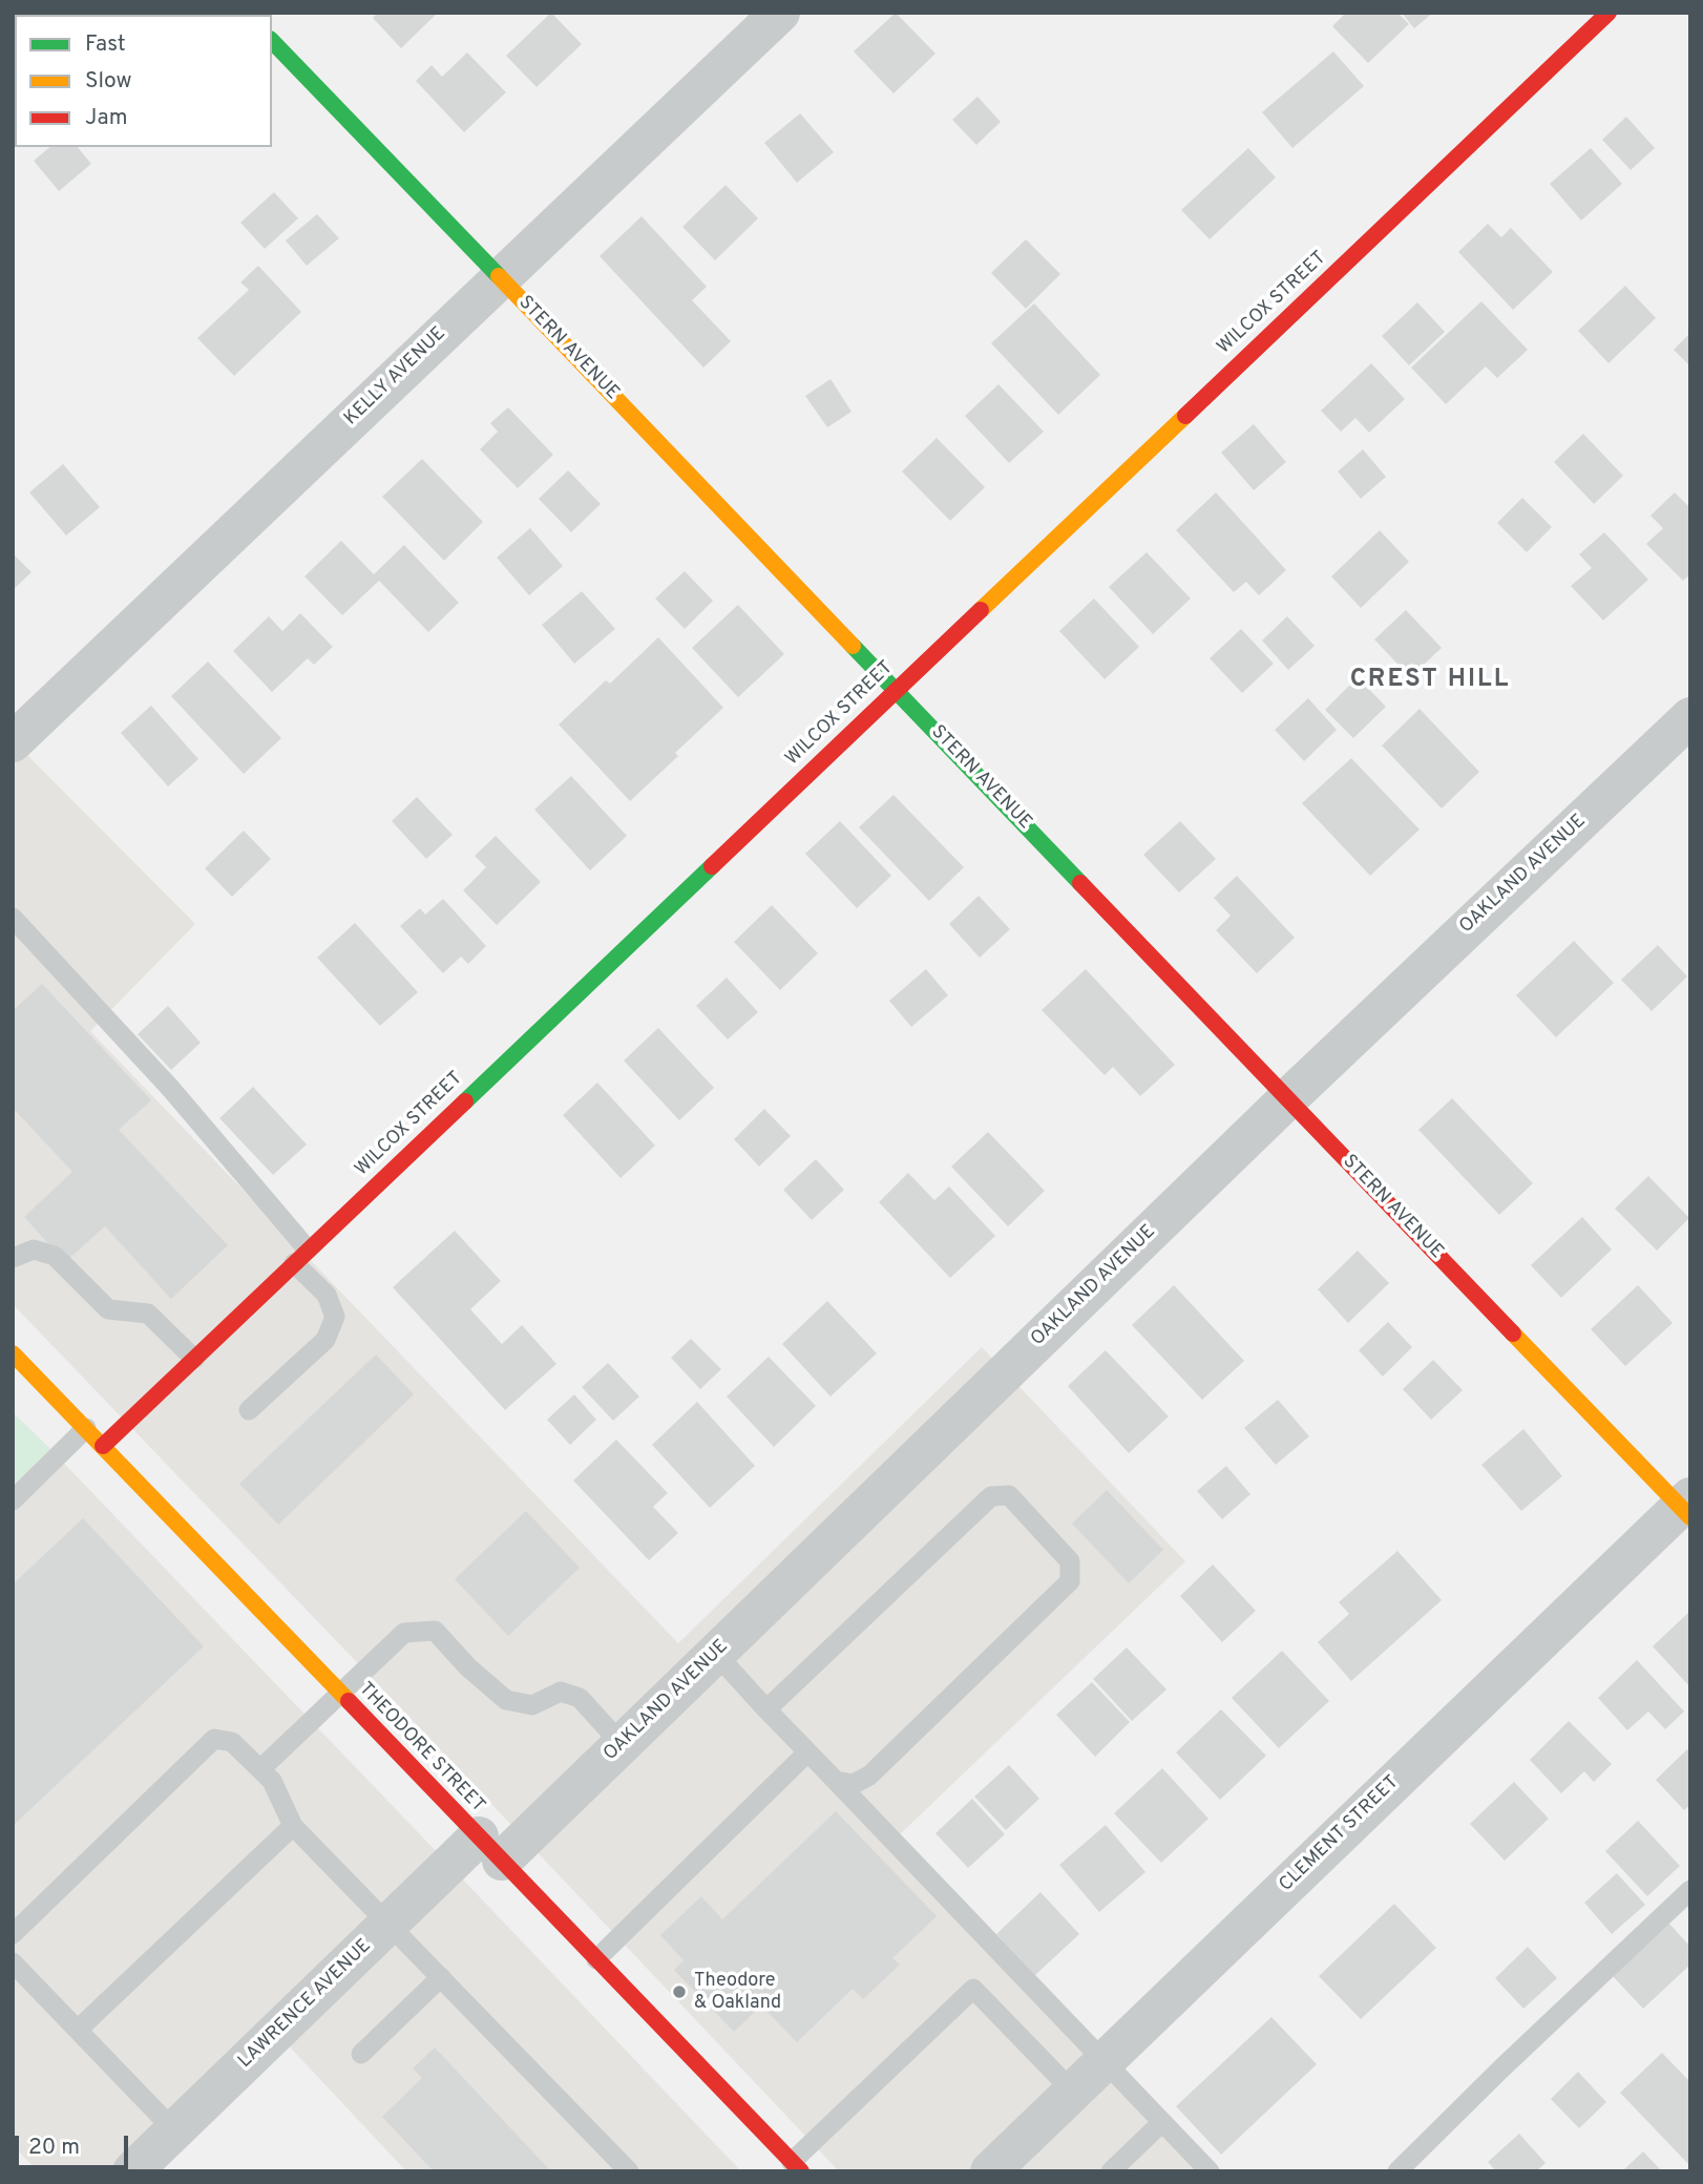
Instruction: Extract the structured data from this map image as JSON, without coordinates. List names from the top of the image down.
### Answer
{
  "streets": {
    "street": [
      "WILCOX STREET",
      "STERN AVENUE",
      "KELLY AVENUE",
      "OAKLAND AVENUE",
      "THEODORE STREET",
      "CLEMENT STREET",
      "LAWRENCE AVENUE"
    ]
  },
  "crossings": [
    ["WILCOX STREET", "STERN AVENUE"],
    ["WILCOX STREET", "THEODORE STREET"],
    ["STERN AVENUE", "KELLY AVENUE"],
    ["STERN AVENUE", "OAKLAND AVENUE"],
    ["STERN AVENUE", "CLEMENT STREET"],
    ["OAKLAND AVENUE", "THEODORE STREET"],
    ["OAKLAND AVENUE", "LAWRENCE AVENUE"],
    ["THEODORE STREET", "LAWRENCE AVENUE"]
  ],
  "districts": ["CREST HILL"],
  "places": ["Theodore & Oakland"],
  "legend": ["Fast", "Slow", "Jam"],
  "scale_bar": "20 m"
}
